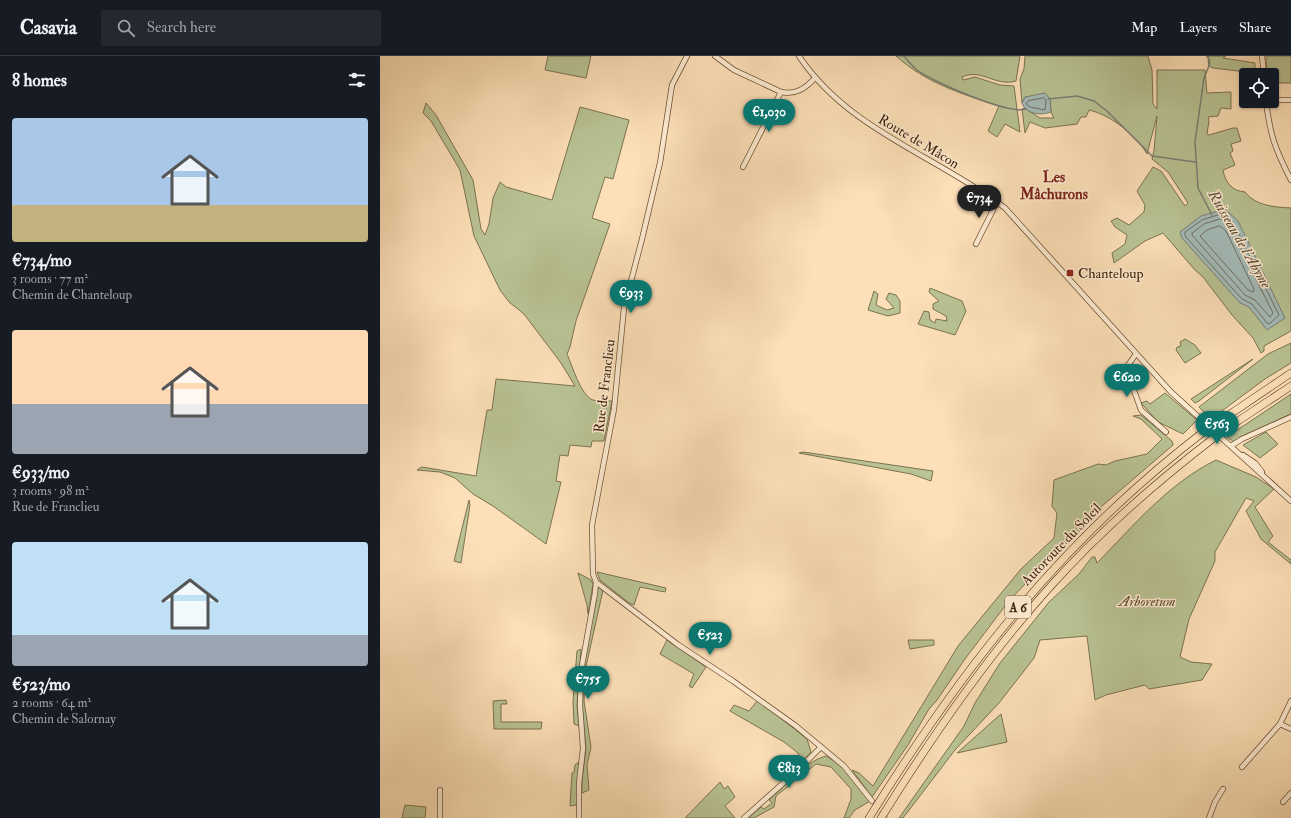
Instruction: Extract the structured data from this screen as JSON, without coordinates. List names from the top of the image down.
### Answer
{
  "streets": {
    "highway": ["Autoroute du Soleil", "A 6"],
    "street": ["Route de Mâcon", "Rue de Franclieu"]
  },
  "crossings": [
    ["Route de Mâcon", "Autoroute du Soleil"]
  ],
  "districts": ["Les Mâchurons"],
  "water": ["Ruisseau de l'Abyme"],
  "parks": ["Arboretum"],
  "places": {
    "transit": ["Chanteloup"]
  },
  "page": {
    "header": "Casavia",
    "search": "Search here",
    "nav": ["Map", "Layers", "Share"],
    "heading": "8 homes",
    "price": [
      "€1,030",
      "€734",
      "€933",
      "€620",
      "€563",
      "€523",
      "€755",
      "€813"
    ],
    "list": [
      {
        "name": "€734/mo",
        "note": "3 rooms · 77 m² · Chemin de Chanteloup"
      },
      {
        "name": "€933/mo",
        "note": "3 rooms · 98 m² · Rue de Franclieu"
      },
      {
        "name": "€523/mo",
        "note": "2 rooms · 64 m² · Chemin de Salornay"
      }
    ]
  }
}
